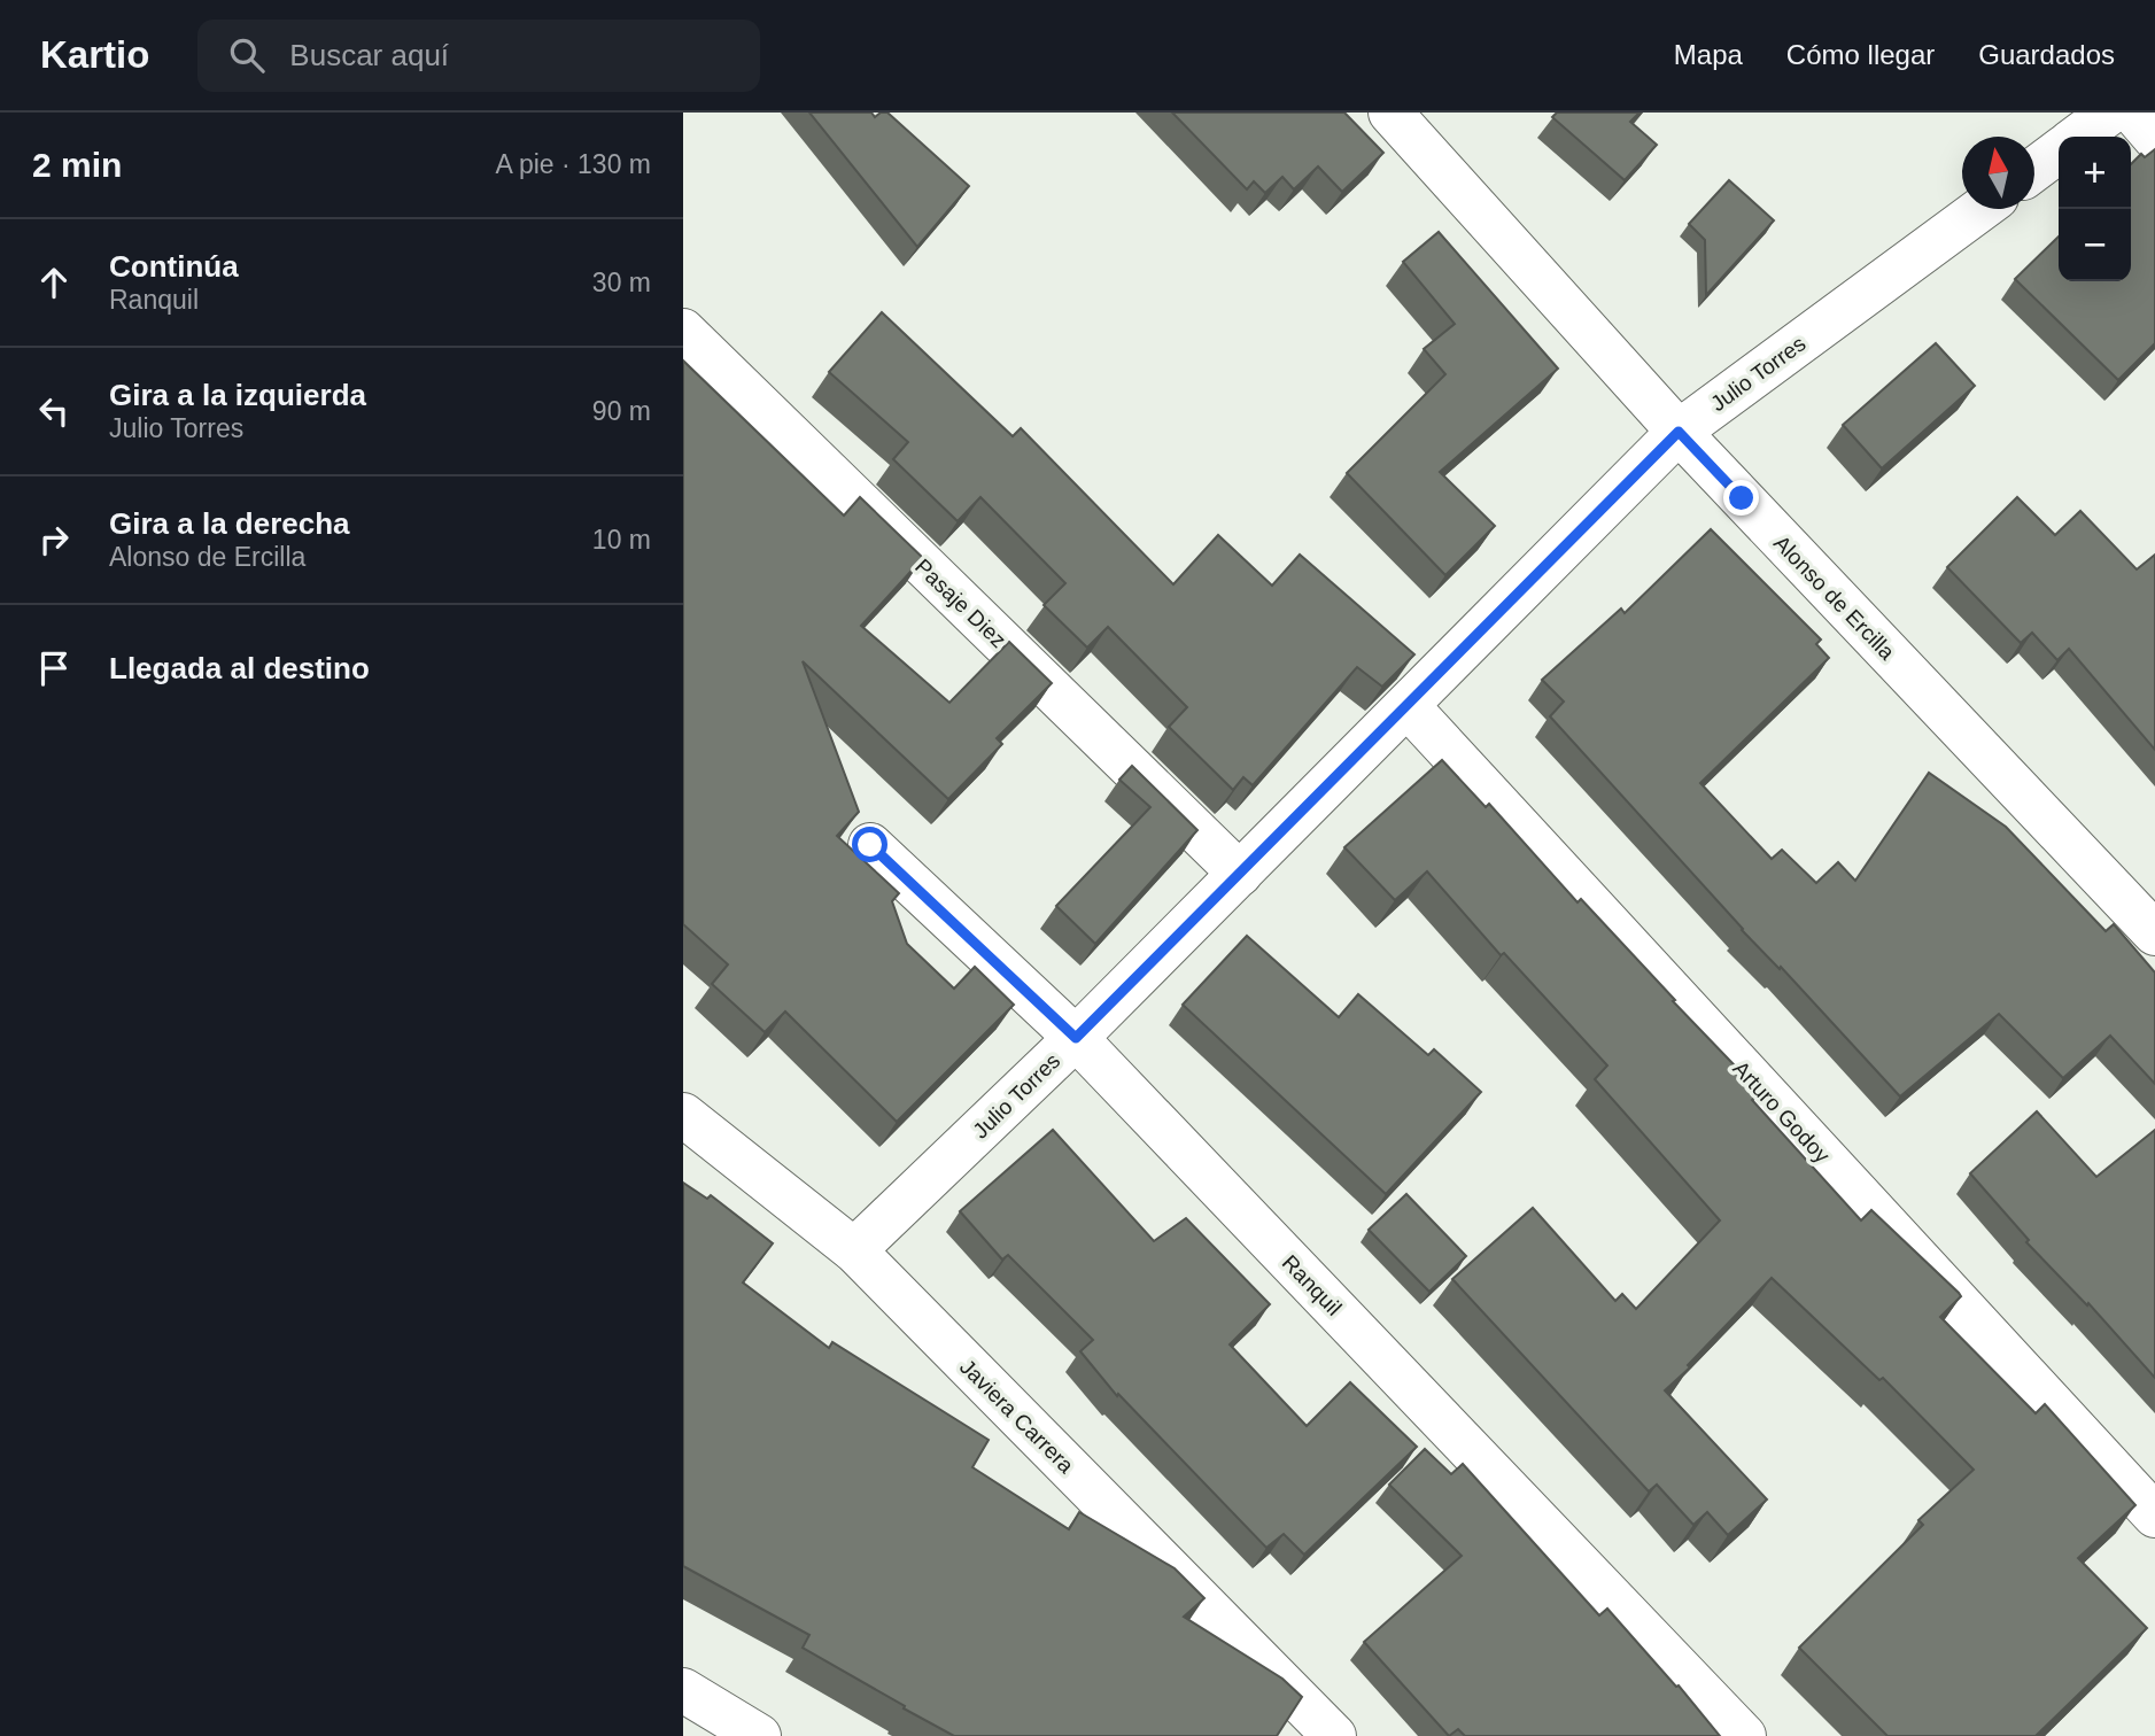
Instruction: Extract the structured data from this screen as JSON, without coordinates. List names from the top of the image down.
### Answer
{
  "streets": {
    "street": [
      "Julio Torres",
      "Alonso de Ercilla",
      "Pasaje Diez",
      "Arturo Godoy",
      "Ranquil",
      "Javiera Carrera"
    ]
  },
  "crossings": [
    ["Julio Torres", "Alonso de Ercilla"],
    ["Julio Torres", "Pasaje Diez"],
    ["Julio Torres", "Arturo Godoy"],
    ["Julio Torres", "Ranquil"],
    ["Julio Torres", "Javiera Carrera"]
  ],
  "north": "top",
  "page": {
    "header": "Kartio",
    "search": "Buscar aquí",
    "nav": ["Mapa", "Cómo llegar", "Guardados"],
    "heading": ["2 min", "A pie · 130 m"],
    "map_buttons": ["+", "−"],
    "list": [
      ["Continúa", "Ranquil", "30 m"],
      ["Gira a la izquierda", "Julio Torres", "90 m"],
      ["Gira a la derecha", "Alonso de Ercilla", "10 m"],
      "Llegada al destino"
    ]
  }
}
